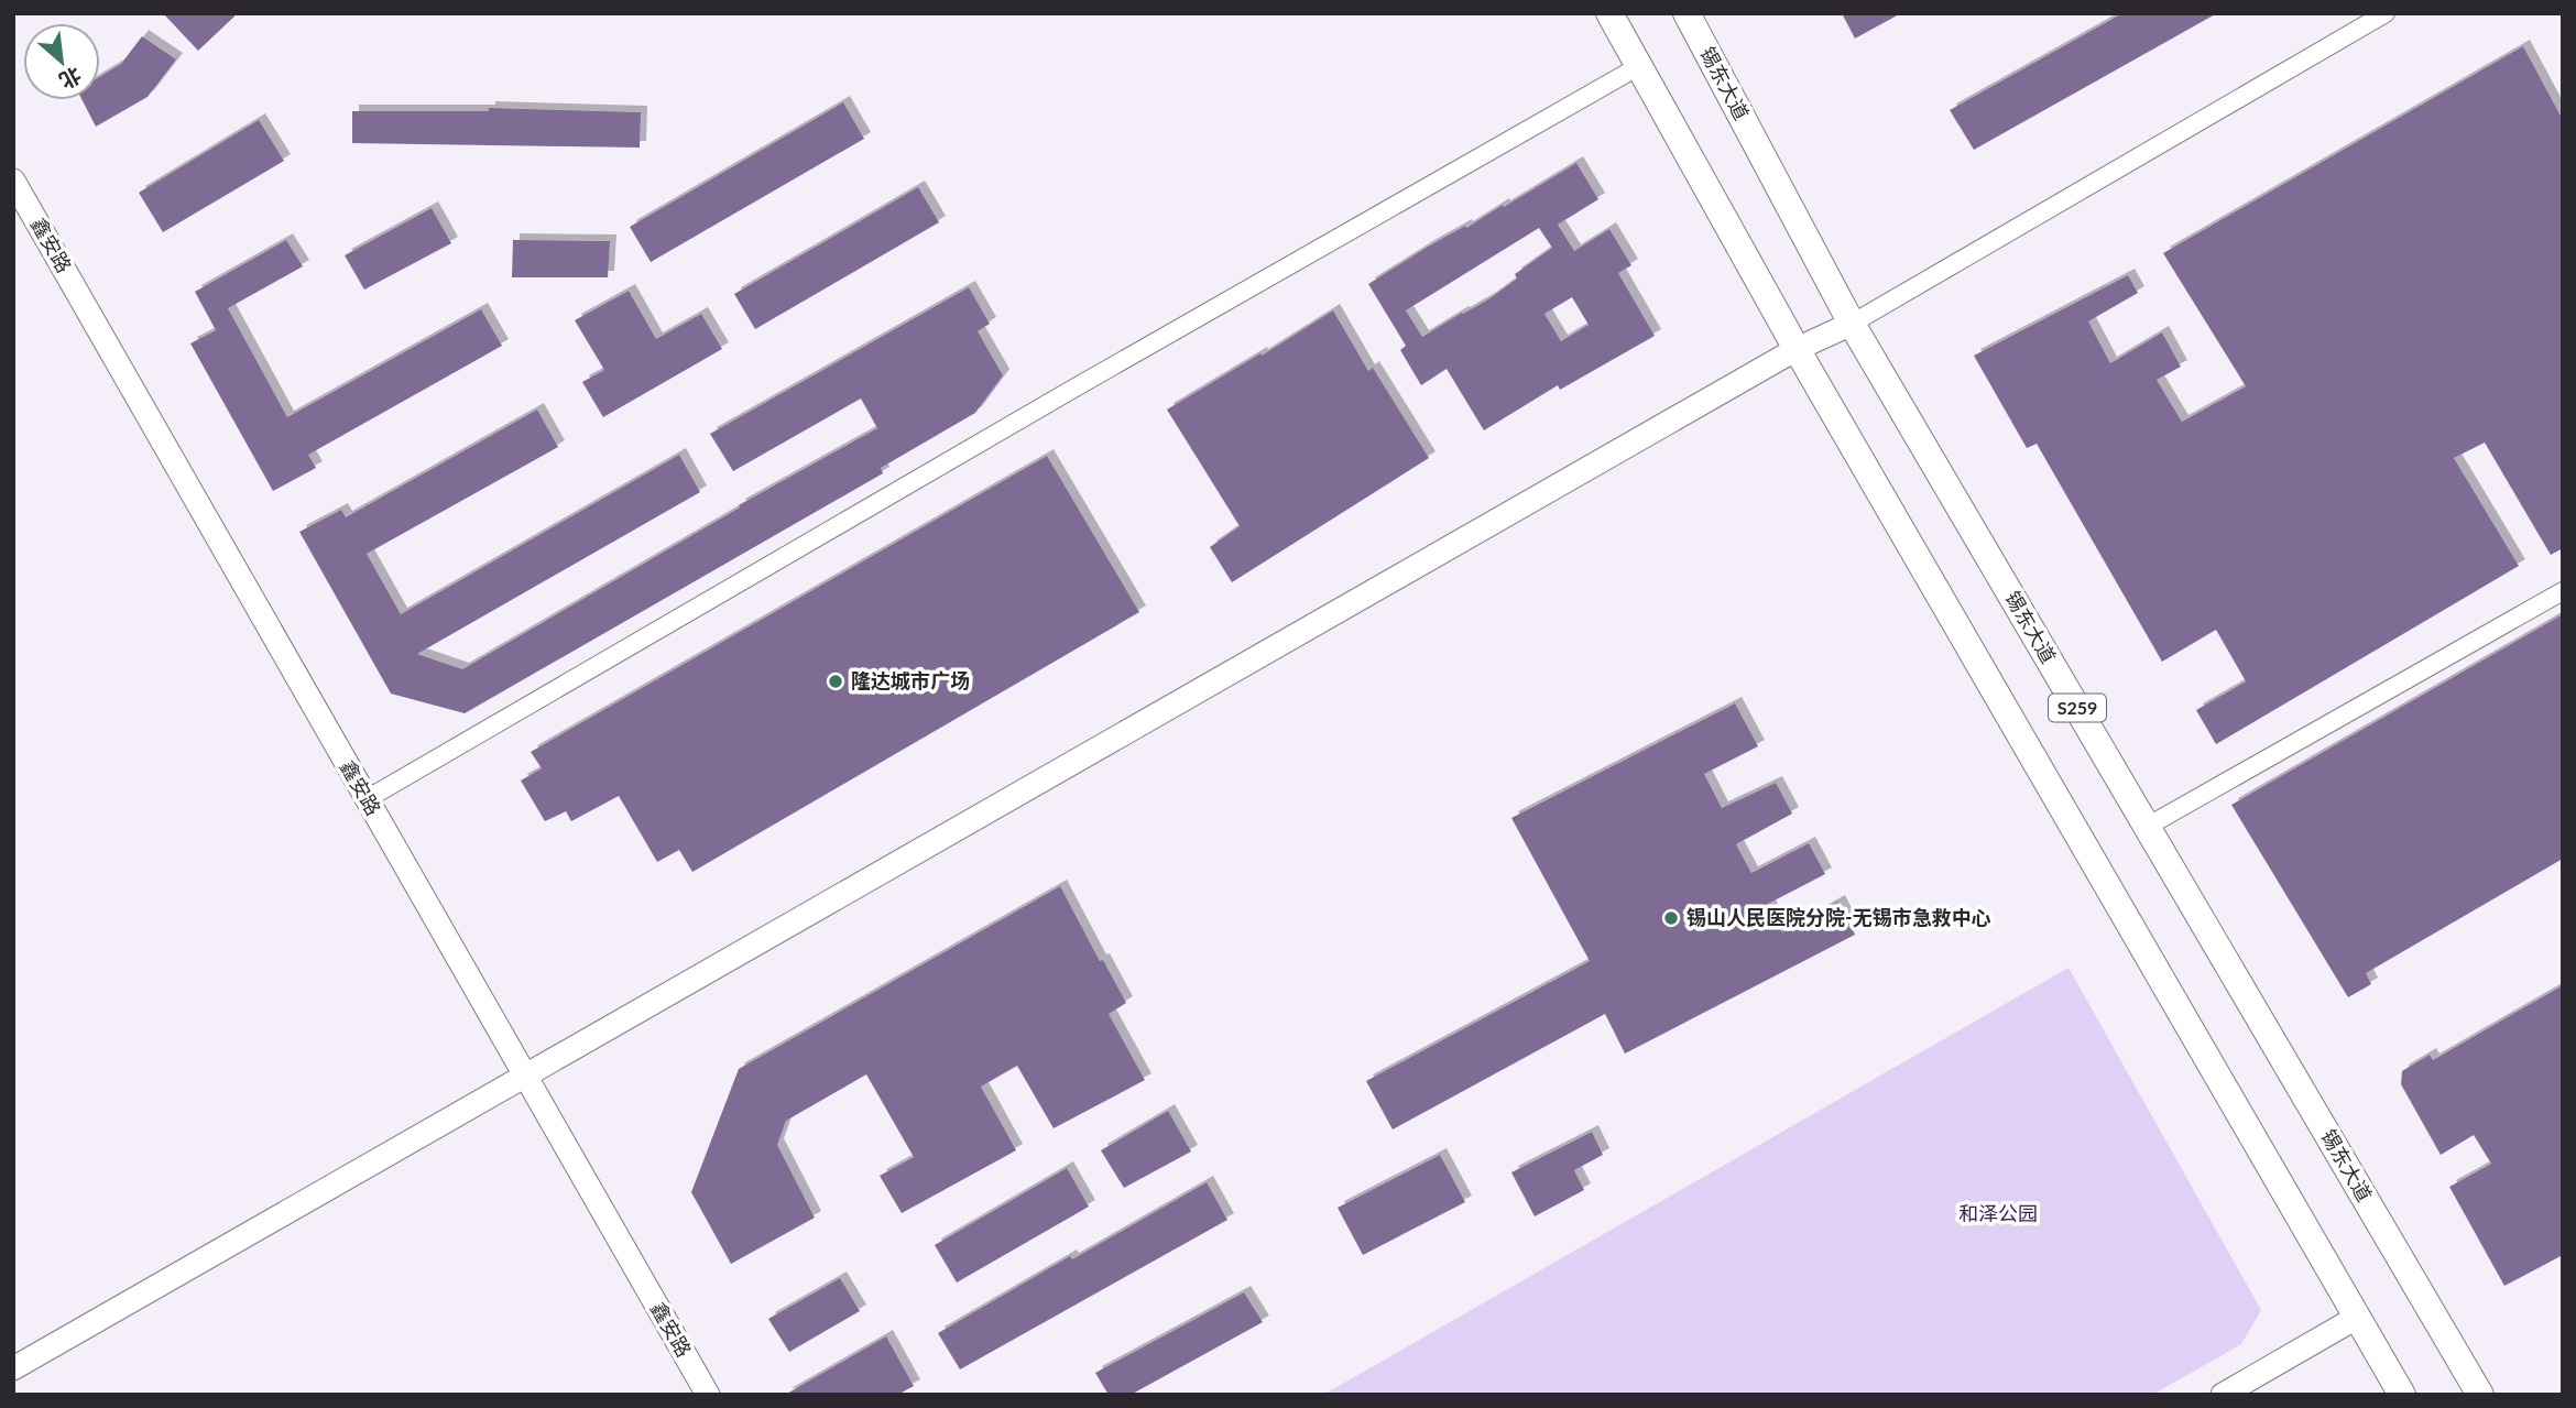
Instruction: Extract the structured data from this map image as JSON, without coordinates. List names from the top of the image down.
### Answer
{
  "streets": {
    "main road": ["锡东大道", "S259"],
    "street": ["鑫安路"]
  },
  "parks": ["和泽公园"],
  "places": ["隆达城市广场", "锡山人民医院分院-无锡市急救中心"],
  "north": "bottom right"
}
